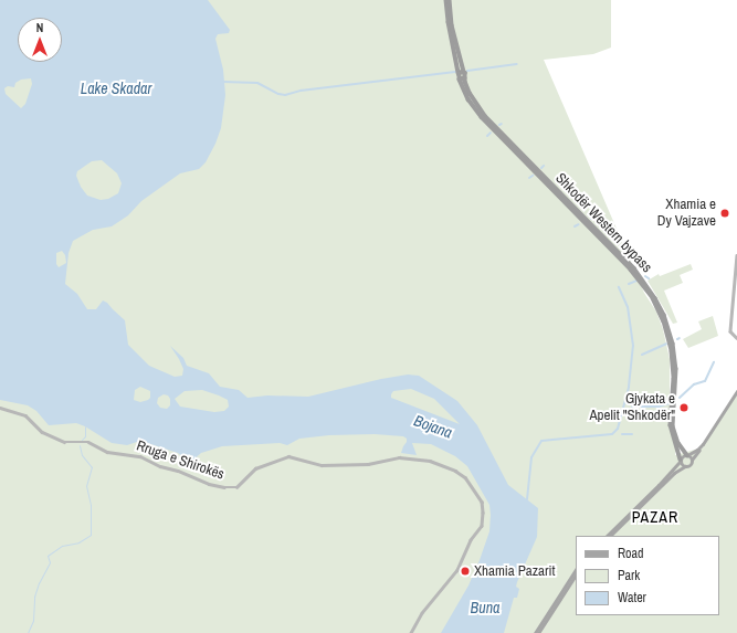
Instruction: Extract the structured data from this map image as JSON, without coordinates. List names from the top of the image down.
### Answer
{
  "streets": {
    "highway": ["Shkodër Western bypass"],
    "main road": ["Rruga e Shirokës"]
  },
  "districts": ["PAZAR"],
  "water": ["Lake Skadar", "Bojana", "Buna"],
  "places": ["Xhamia e Dy Vajzave", "Gjykata e Apelit \"Shkodër\"", "Xhamia Pazarit"],
  "legend": ["Road", "Park", "Water"],
  "north": "top"
}
